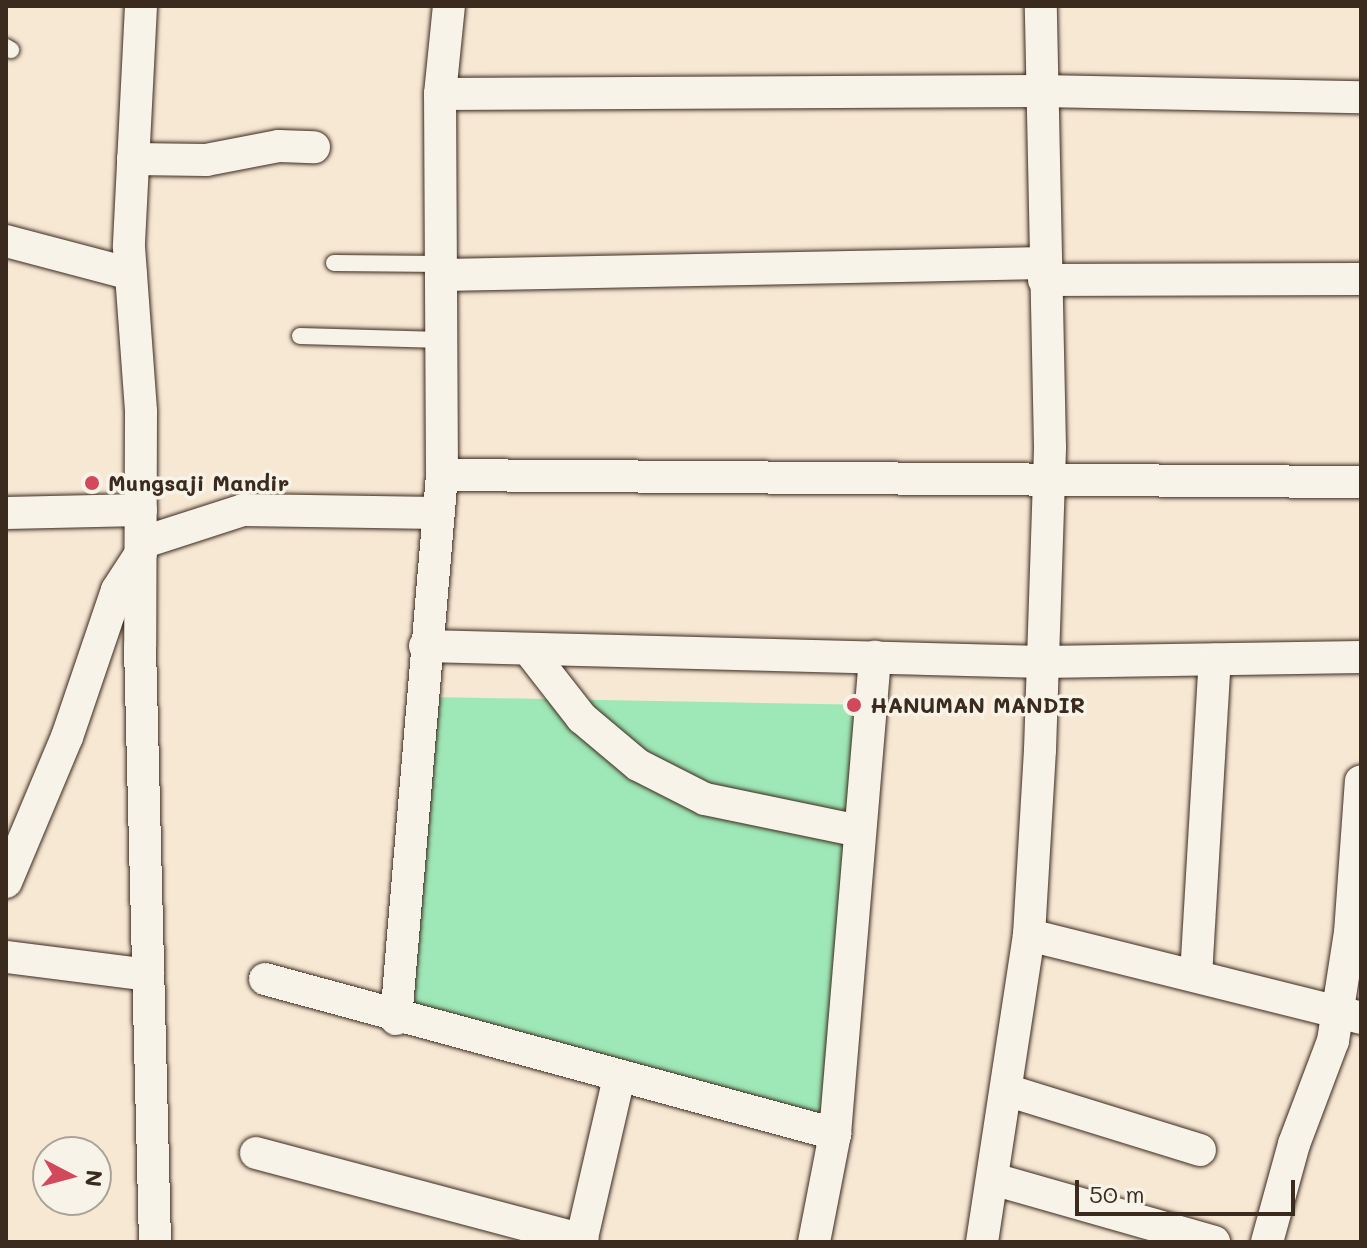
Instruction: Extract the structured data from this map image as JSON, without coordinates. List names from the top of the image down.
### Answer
{
  "places": ["Mungsaji Mandir", "HANUMAN MANDIR"],
  "scale_bar": "50 m",
  "north": "right"
}
